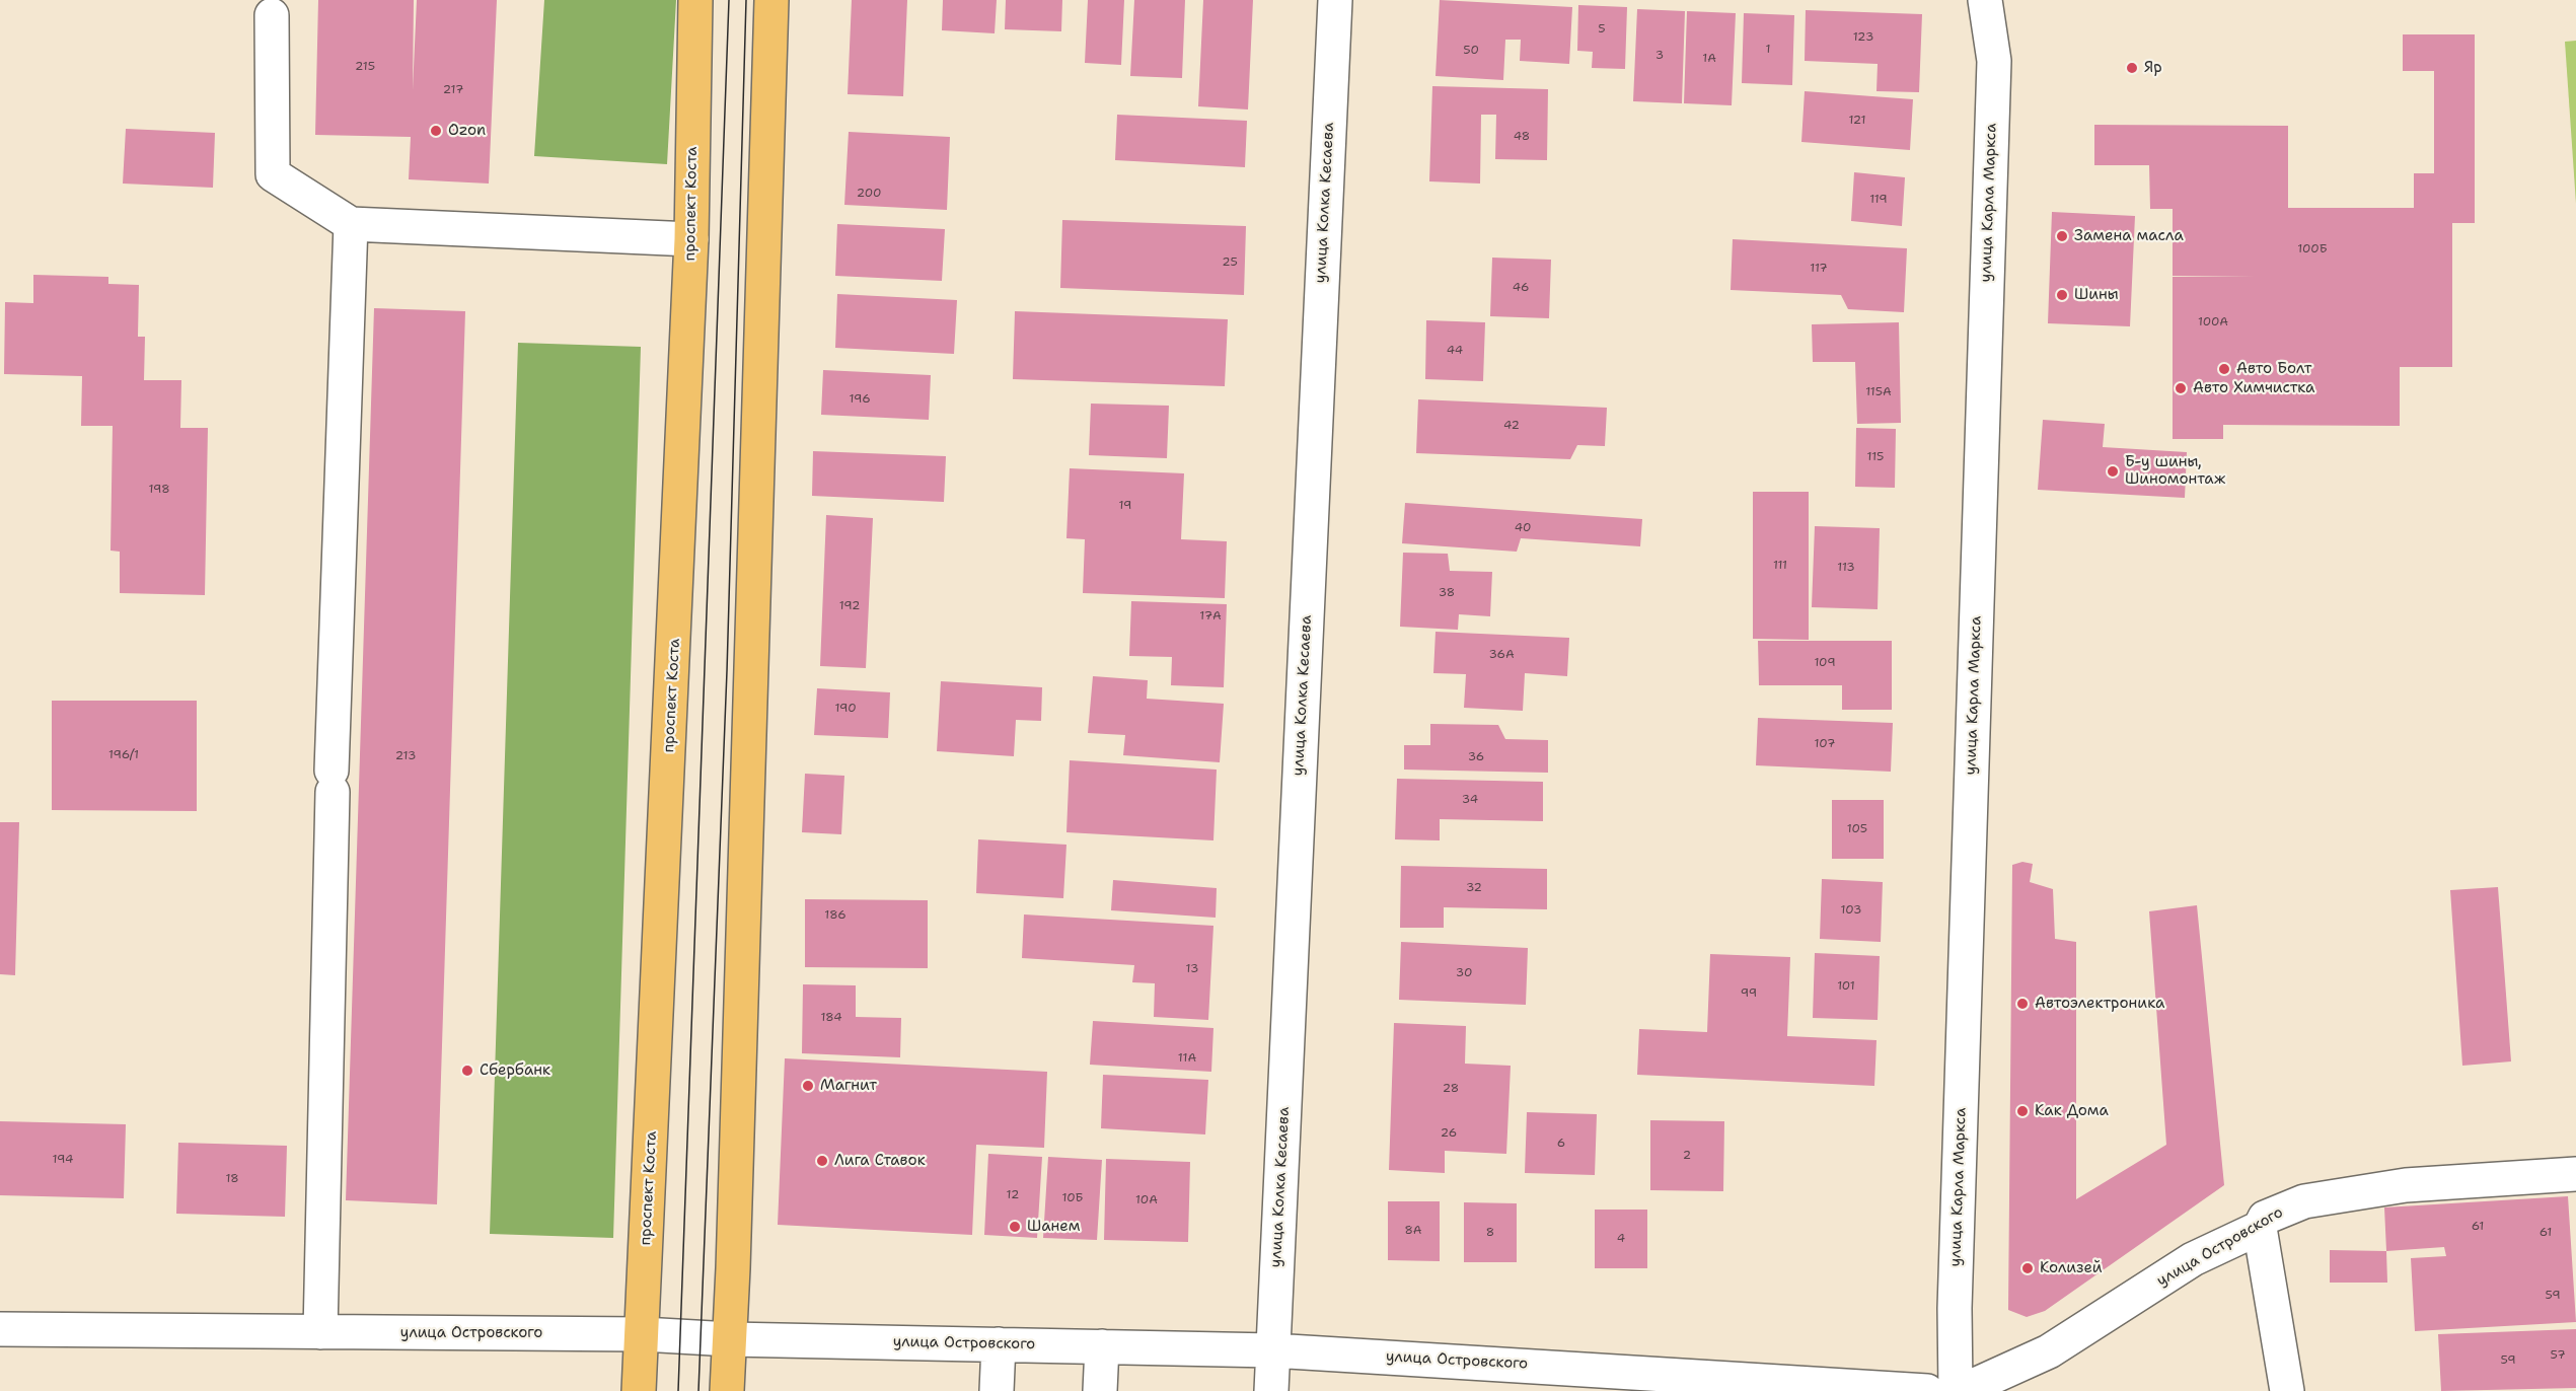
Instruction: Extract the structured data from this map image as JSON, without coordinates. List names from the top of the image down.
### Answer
{
  "streets": {
    "main road": ["проспект Коста"],
    "street": ["улица Колка Кесаева", "улица Карла Маркса", "улица Островского"]
  },
  "crossings": [
    ["улица Колка Кесаева", "улица Островского"],
    ["проспект Коста", "улица Островского"]
  ],
  "places": [
    "Яр",
    "Ozon",
    "Замена масла",
    "Шины",
    "Авто Болт",
    "Авто Химчистка",
    "Б-у шины, Шиномонтаж",
    "Автоэлектроника",
    "Сбербанк",
    "Магнит",
    "Как Дома",
    "Лига Ставок",
    "Шанем",
    "Колизей"
  ],
  "house_numbers": [
    "5",
    "123",
    "1",
    "50",
    "3",
    "1А",
    "215",
    "217",
    "121",
    "48",
    "200",
    "119",
    "100Б",
    "25",
    "117",
    "46",
    "100А",
    "44",
    "115А",
    "196",
    "42",
    "115",
    "198",
    "19",
    "40",
    "111",
    "113",
    "38",
    "192",
    "17А",
    "36А",
    "109",
    "190",
    "107",
    "196/1",
    "213",
    "36",
    "34",
    "105",
    "32",
    "103",
    "186",
    "13",
    "30",
    "101",
    "99",
    "184",
    "11А",
    "28",
    "26",
    "6",
    "2",
    "194",
    "18",
    "12",
    "10Б",
    "10А",
    "61",
    "8А",
    "8",
    "61",
    "4",
    "59",
    "57",
    "59"
  ]
}
